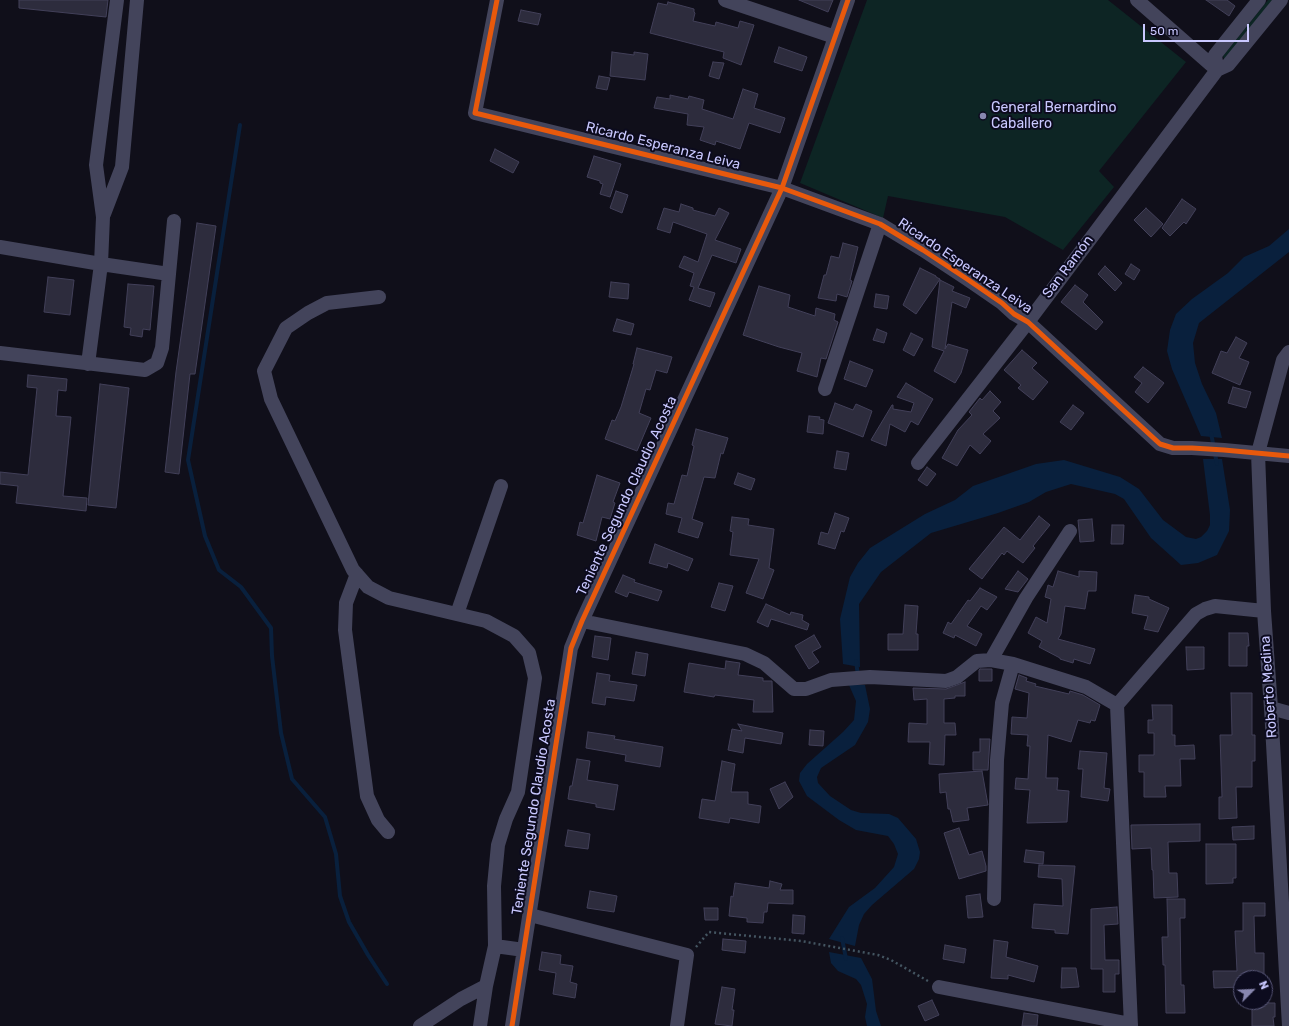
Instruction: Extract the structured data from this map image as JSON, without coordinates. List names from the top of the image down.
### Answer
{
  "streets": {
    "street": [
      "Ricardo Esperanza Leiva",
      "San Ramón",
      "Teniente Segundo Claudio Acosta",
      "Roberto Medina"
    ]
  },
  "crossings": [
    ["Ricardo Esperanza Leiva", "San Ramón"],
    ["Ricardo Esperanza Leiva", "Teniente Segundo Claudio Acosta"],
    ["Ricardo Esperanza Leiva", "Roberto Medina"]
  ],
  "places": ["General Bernardino Caballero"],
  "scale_bar": "50 m",
  "north": "top right"
}
